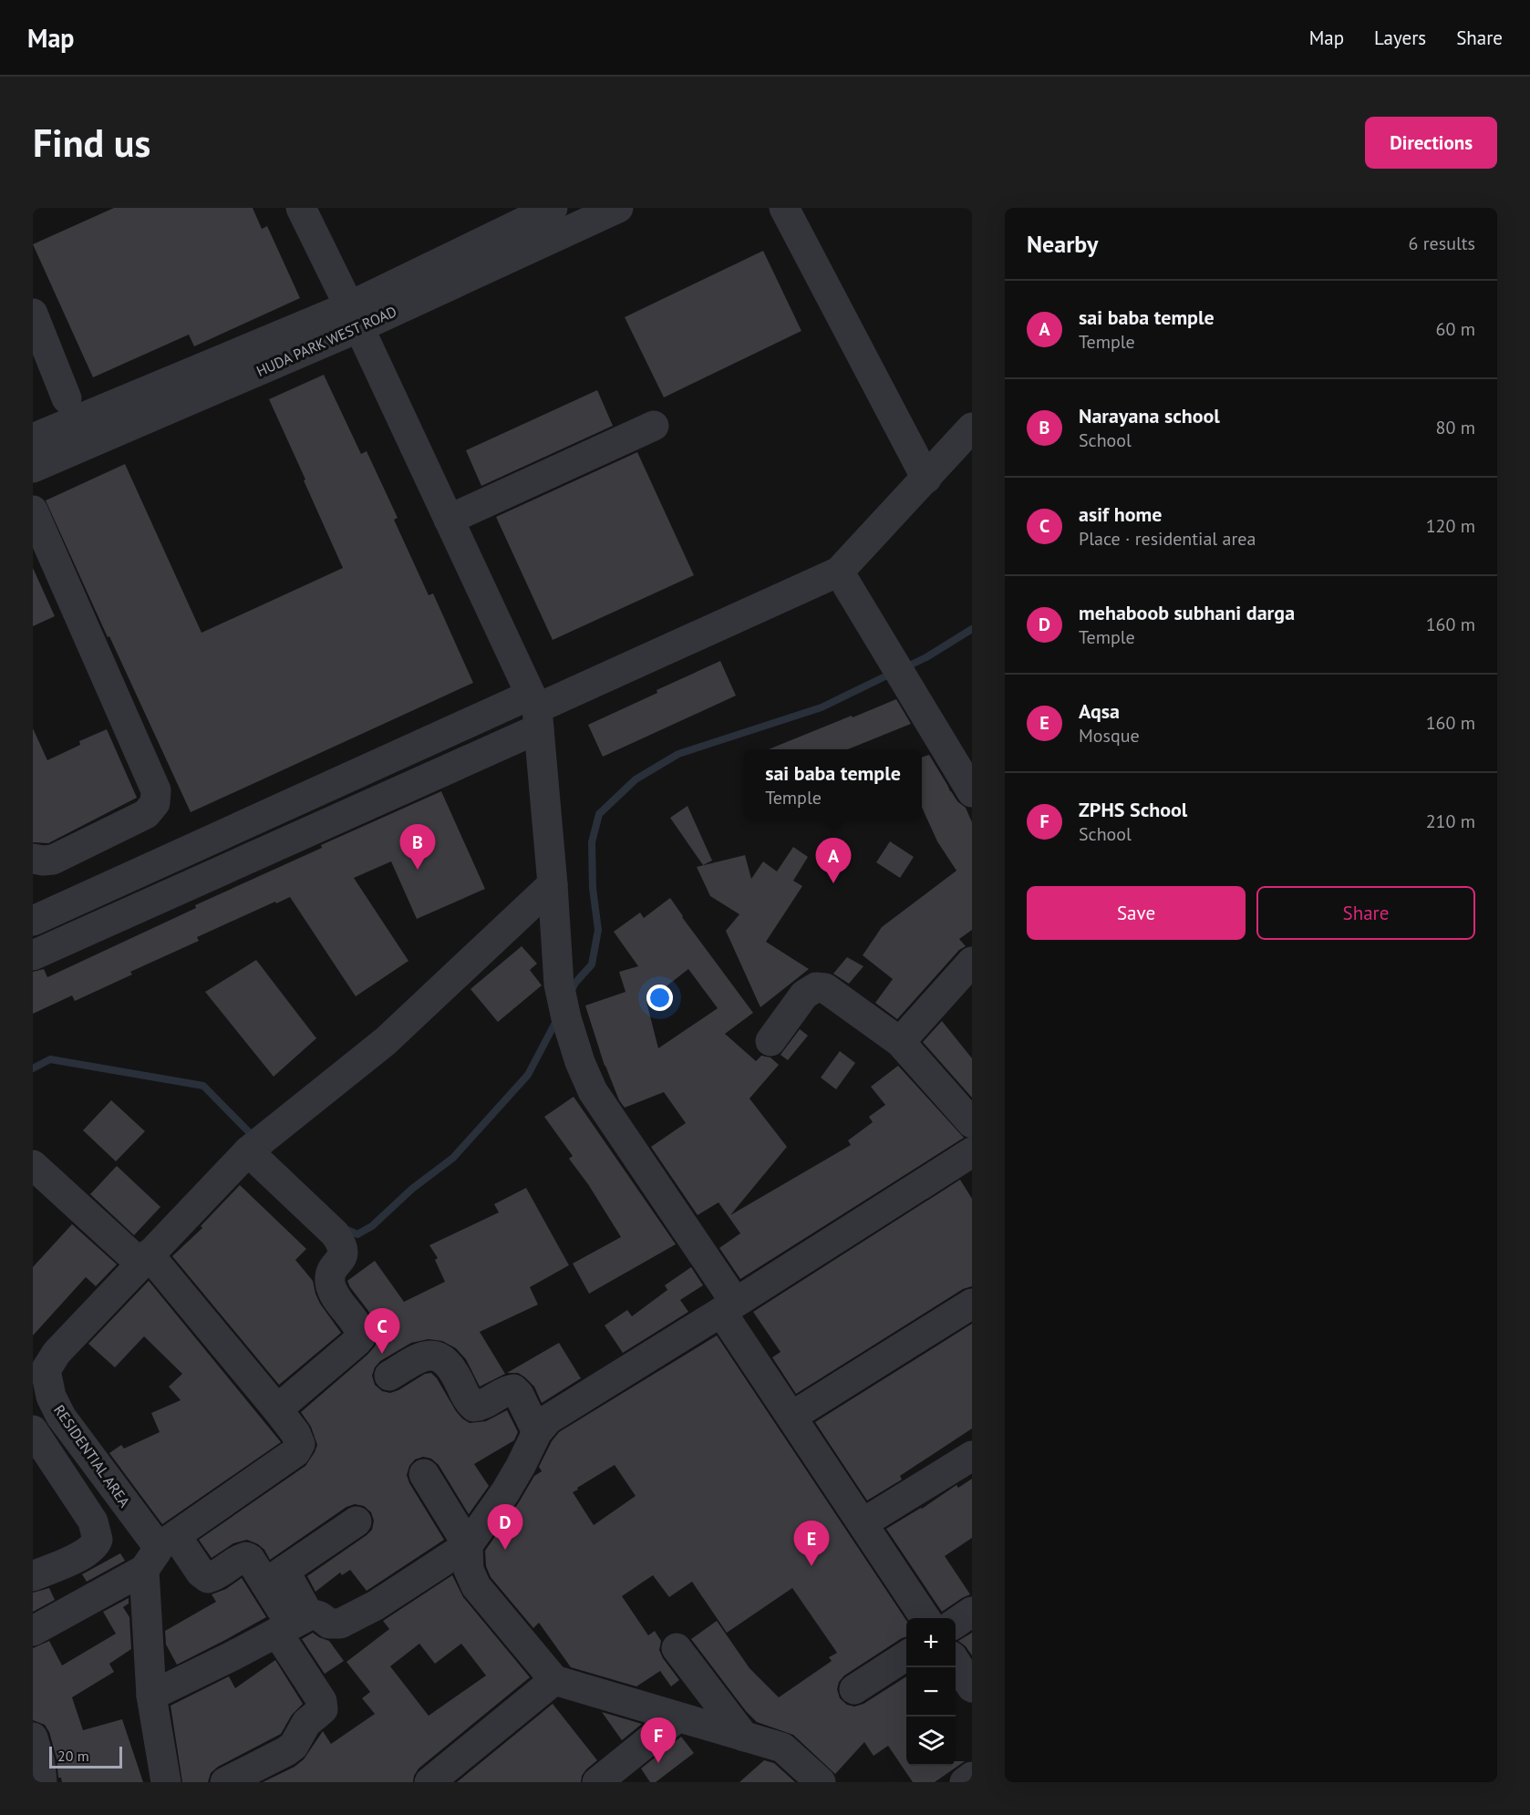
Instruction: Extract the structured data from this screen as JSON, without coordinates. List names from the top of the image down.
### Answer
{
  "streets": {
    "street": ["HUDA PARK WEST ROAD", "RESIDENTIAL AREA"]
  },
  "scale_bar": "20 m",
  "page": {
    "header": "Map",
    "nav": ["Map", "Layers", "Share"],
    "buttons": [
      "Directions",
      ["Save", "Share"]
    ],
    "title": "Find us",
    "heading": ["Nearby", "6 results"],
    "list": [
      {
        "mark": "A",
        "name": "sai baba temple",
        "note": "Temple",
        "value": "60 m"
      },
      {
        "mark": "B",
        "name": "Narayana school",
        "note": "School",
        "value": "80 m"
      },
      {
        "mark": "C",
        "name": "asif home",
        "note": "Place · residential area",
        "value": "120 m"
      },
      {
        "mark": "D",
        "name": "mehaboob subhani darga",
        "note": "Temple",
        "value": "160 m"
      },
      {
        "mark": "E",
        "name": "Aqsa",
        "note": "Mosque",
        "value": "160 m"
      },
      {
        "mark": "F",
        "name": "ZPHS School",
        "note": "School",
        "value": "210 m"
      }
    ],
    "popup": ["sai baba temple", "Temple"],
    "pins": [
      "B",
      "A",
      "C",
      "D",
      "E",
      "F"
    ],
    "map_buttons": ["+", "−"],
    "scale": "20 m"
  }
}
